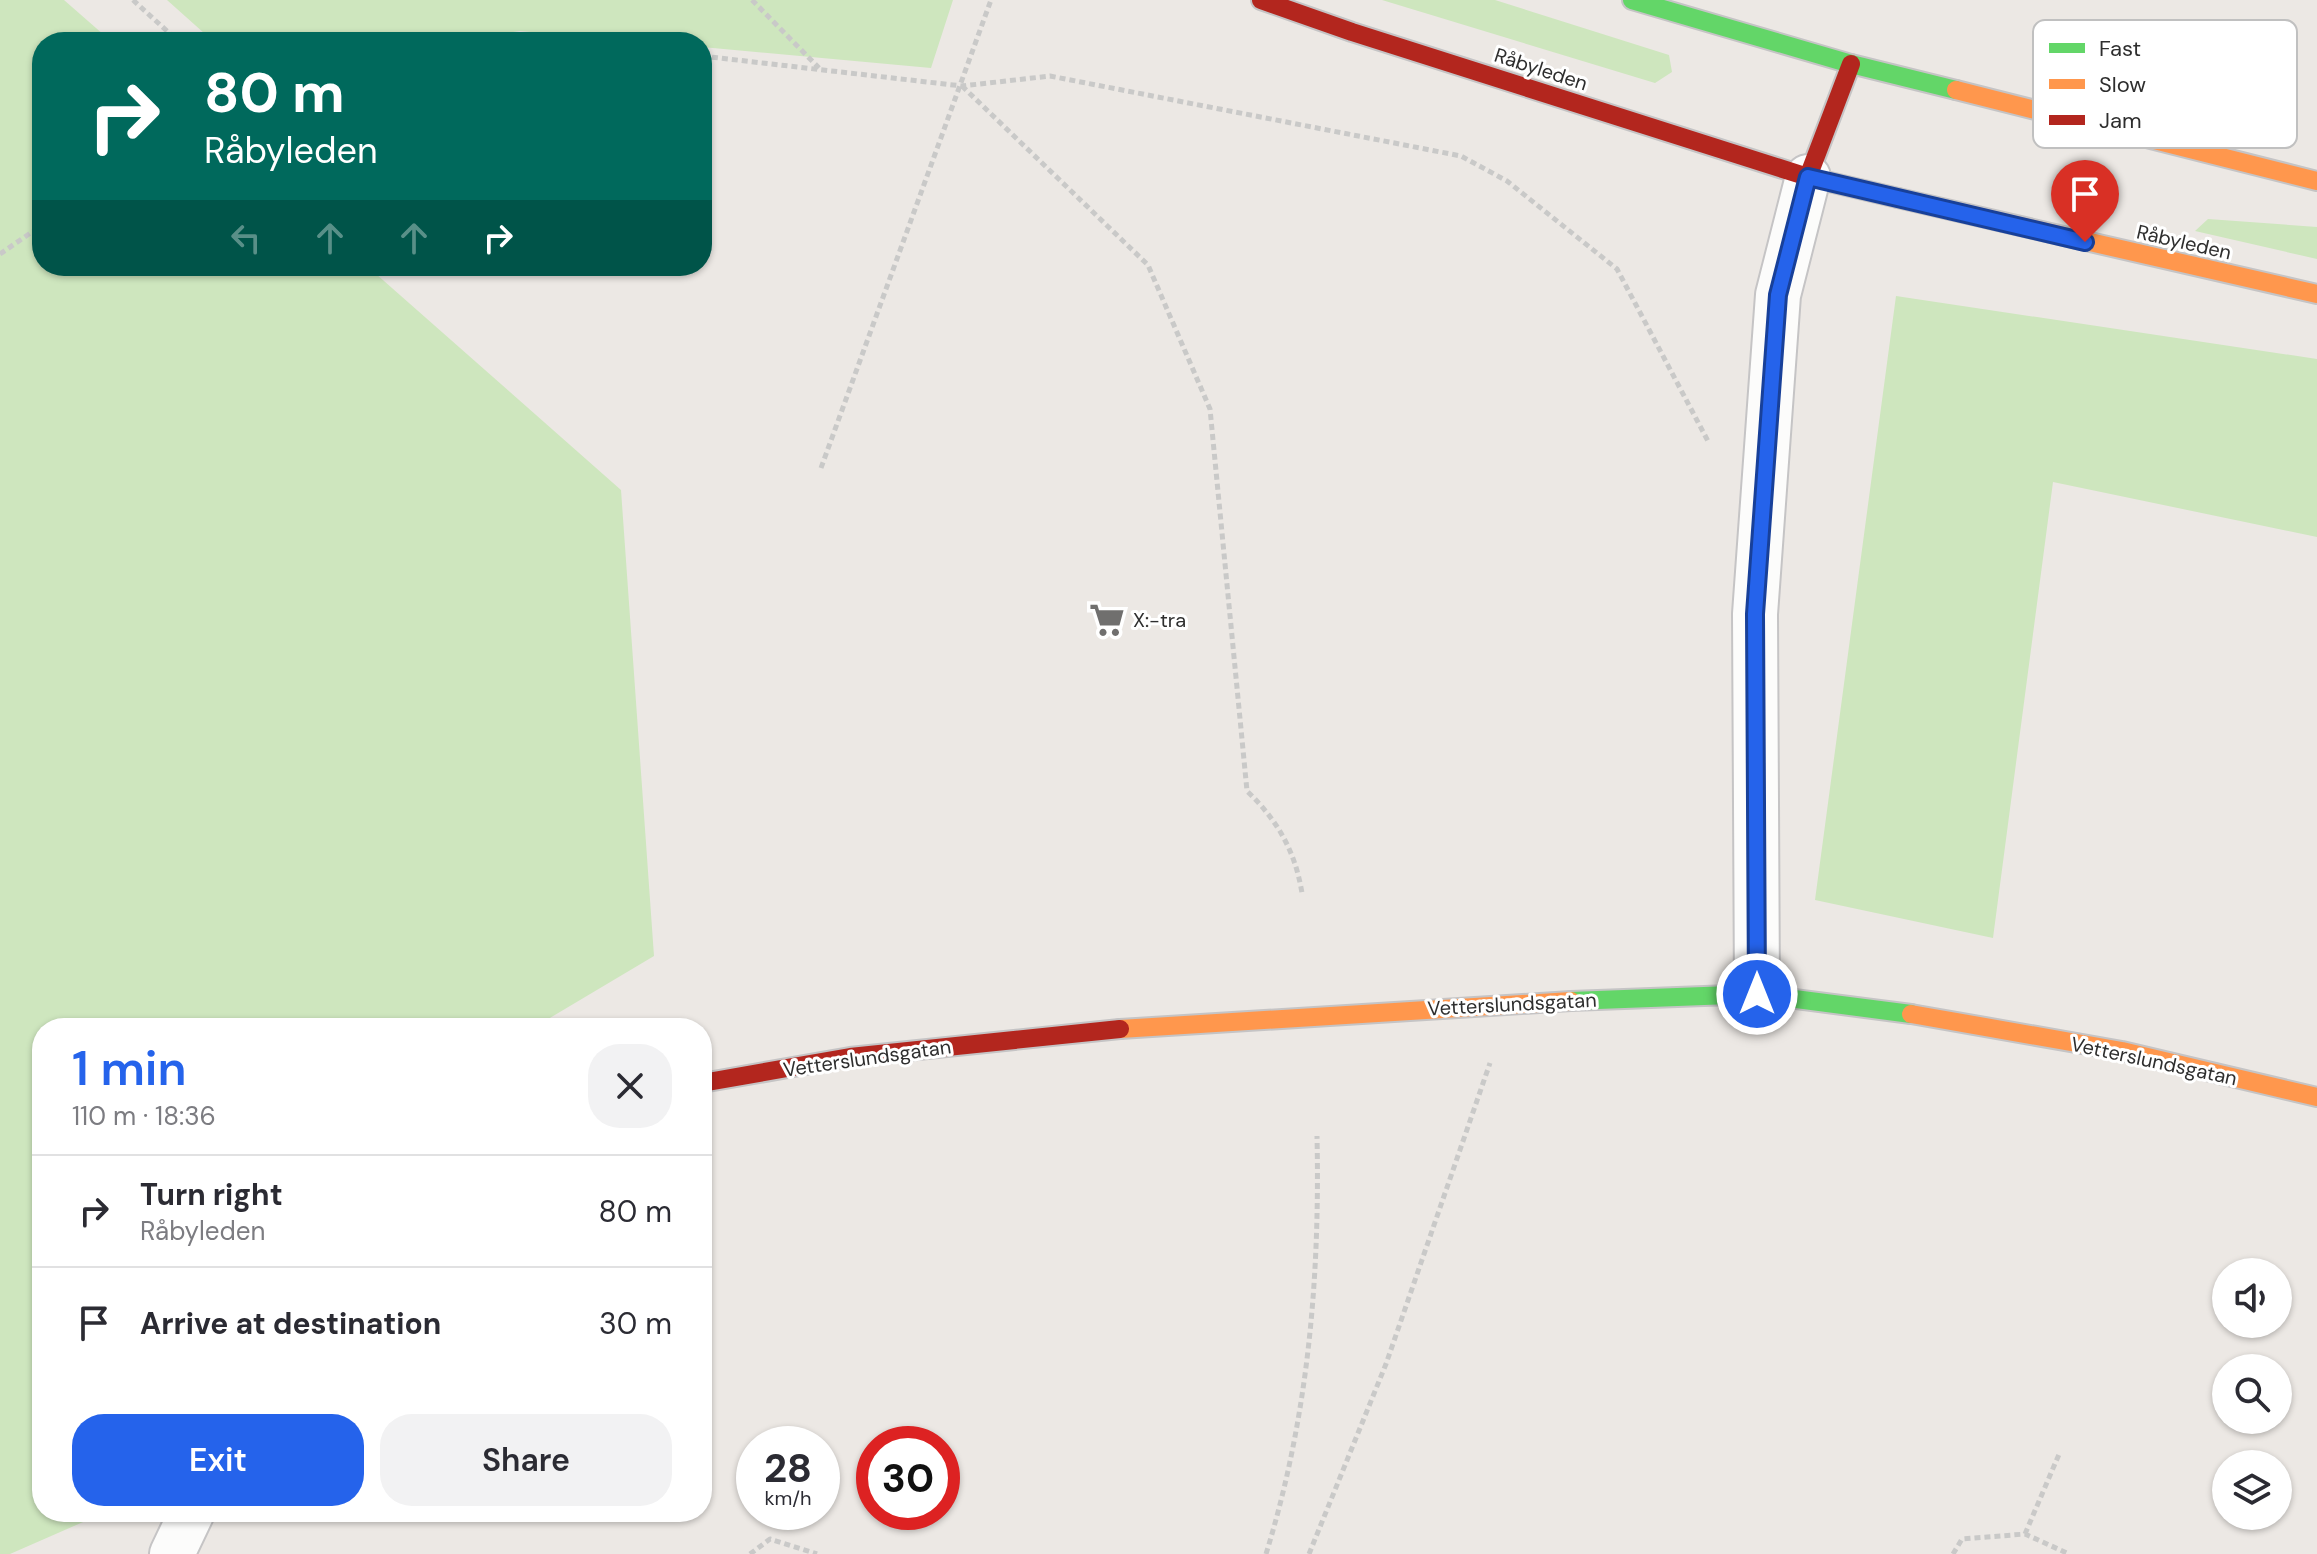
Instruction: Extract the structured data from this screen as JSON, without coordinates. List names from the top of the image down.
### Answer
{
  "streets": {
    "main road": ["Råbyleden", "Vetterslundsgatan"]
  },
  "places": {
    "supermarket": ["X:-tra"]
  },
  "legend": ["Fast", "Slow", "Jam"],
  "page": {
    "turn": ["80 m", "Råbyleden"],
    "heading": ["1 min", "110 m · 18:36"],
    "list": [
      {
        "name": "Turn right",
        "note": "Råbyleden",
        "value": "80 m"
      },
      {
        "name": "Arrive at destination",
        "value": "30 m"
      }
    ],
    "buttons": ["Exit", "Share"],
    "speed": "28 km/h",
    "limit": "30"
  }
}
